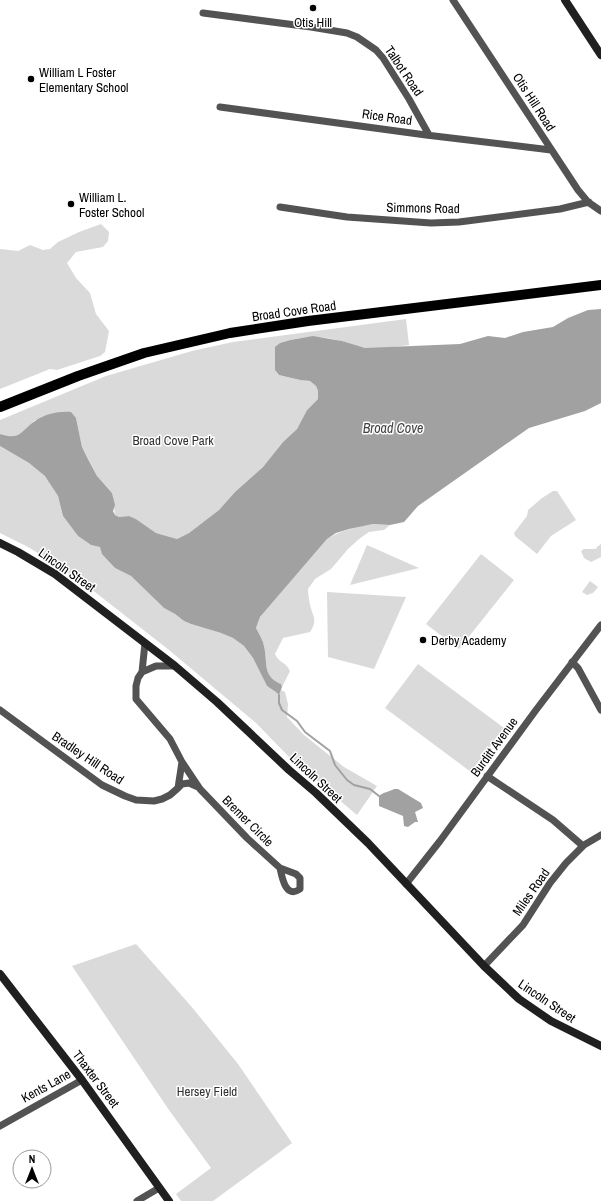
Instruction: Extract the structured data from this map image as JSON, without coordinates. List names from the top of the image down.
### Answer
{
  "streets": {
    "main road": ["Broad Cove Road", "Lincoln Street", "Thaxter Street"],
    "street": [
      "Talbot Road",
      "Otis Hill Road",
      "Rice Road",
      "Simmons Road",
      "Burditt Avenue",
      "Bradley Hill Road",
      "Bremer Circle",
      "Miles Road",
      "Kents Lane"
    ]
  },
  "crossings": [
    ["Talbot Road", "Rice Road"],
    ["Otis Hill Road", "Rice Road"],
    ["Otis Hill Road", "Simmons Road"],
    ["Lincoln Street", "Burditt Avenue"],
    ["Lincoln Street", "Miles Road"],
    ["Thaxter Street", "Kents Lane"]
  ],
  "water": ["Broad Cove"],
  "parks": ["Broad Cove Park", "Hersey Field"],
  "places": [
    "Otis Hill",
    "William L Foster Elementary School",
    "William L. Foster School",
    "Derby Academy"
  ],
  "north": "top"
}
